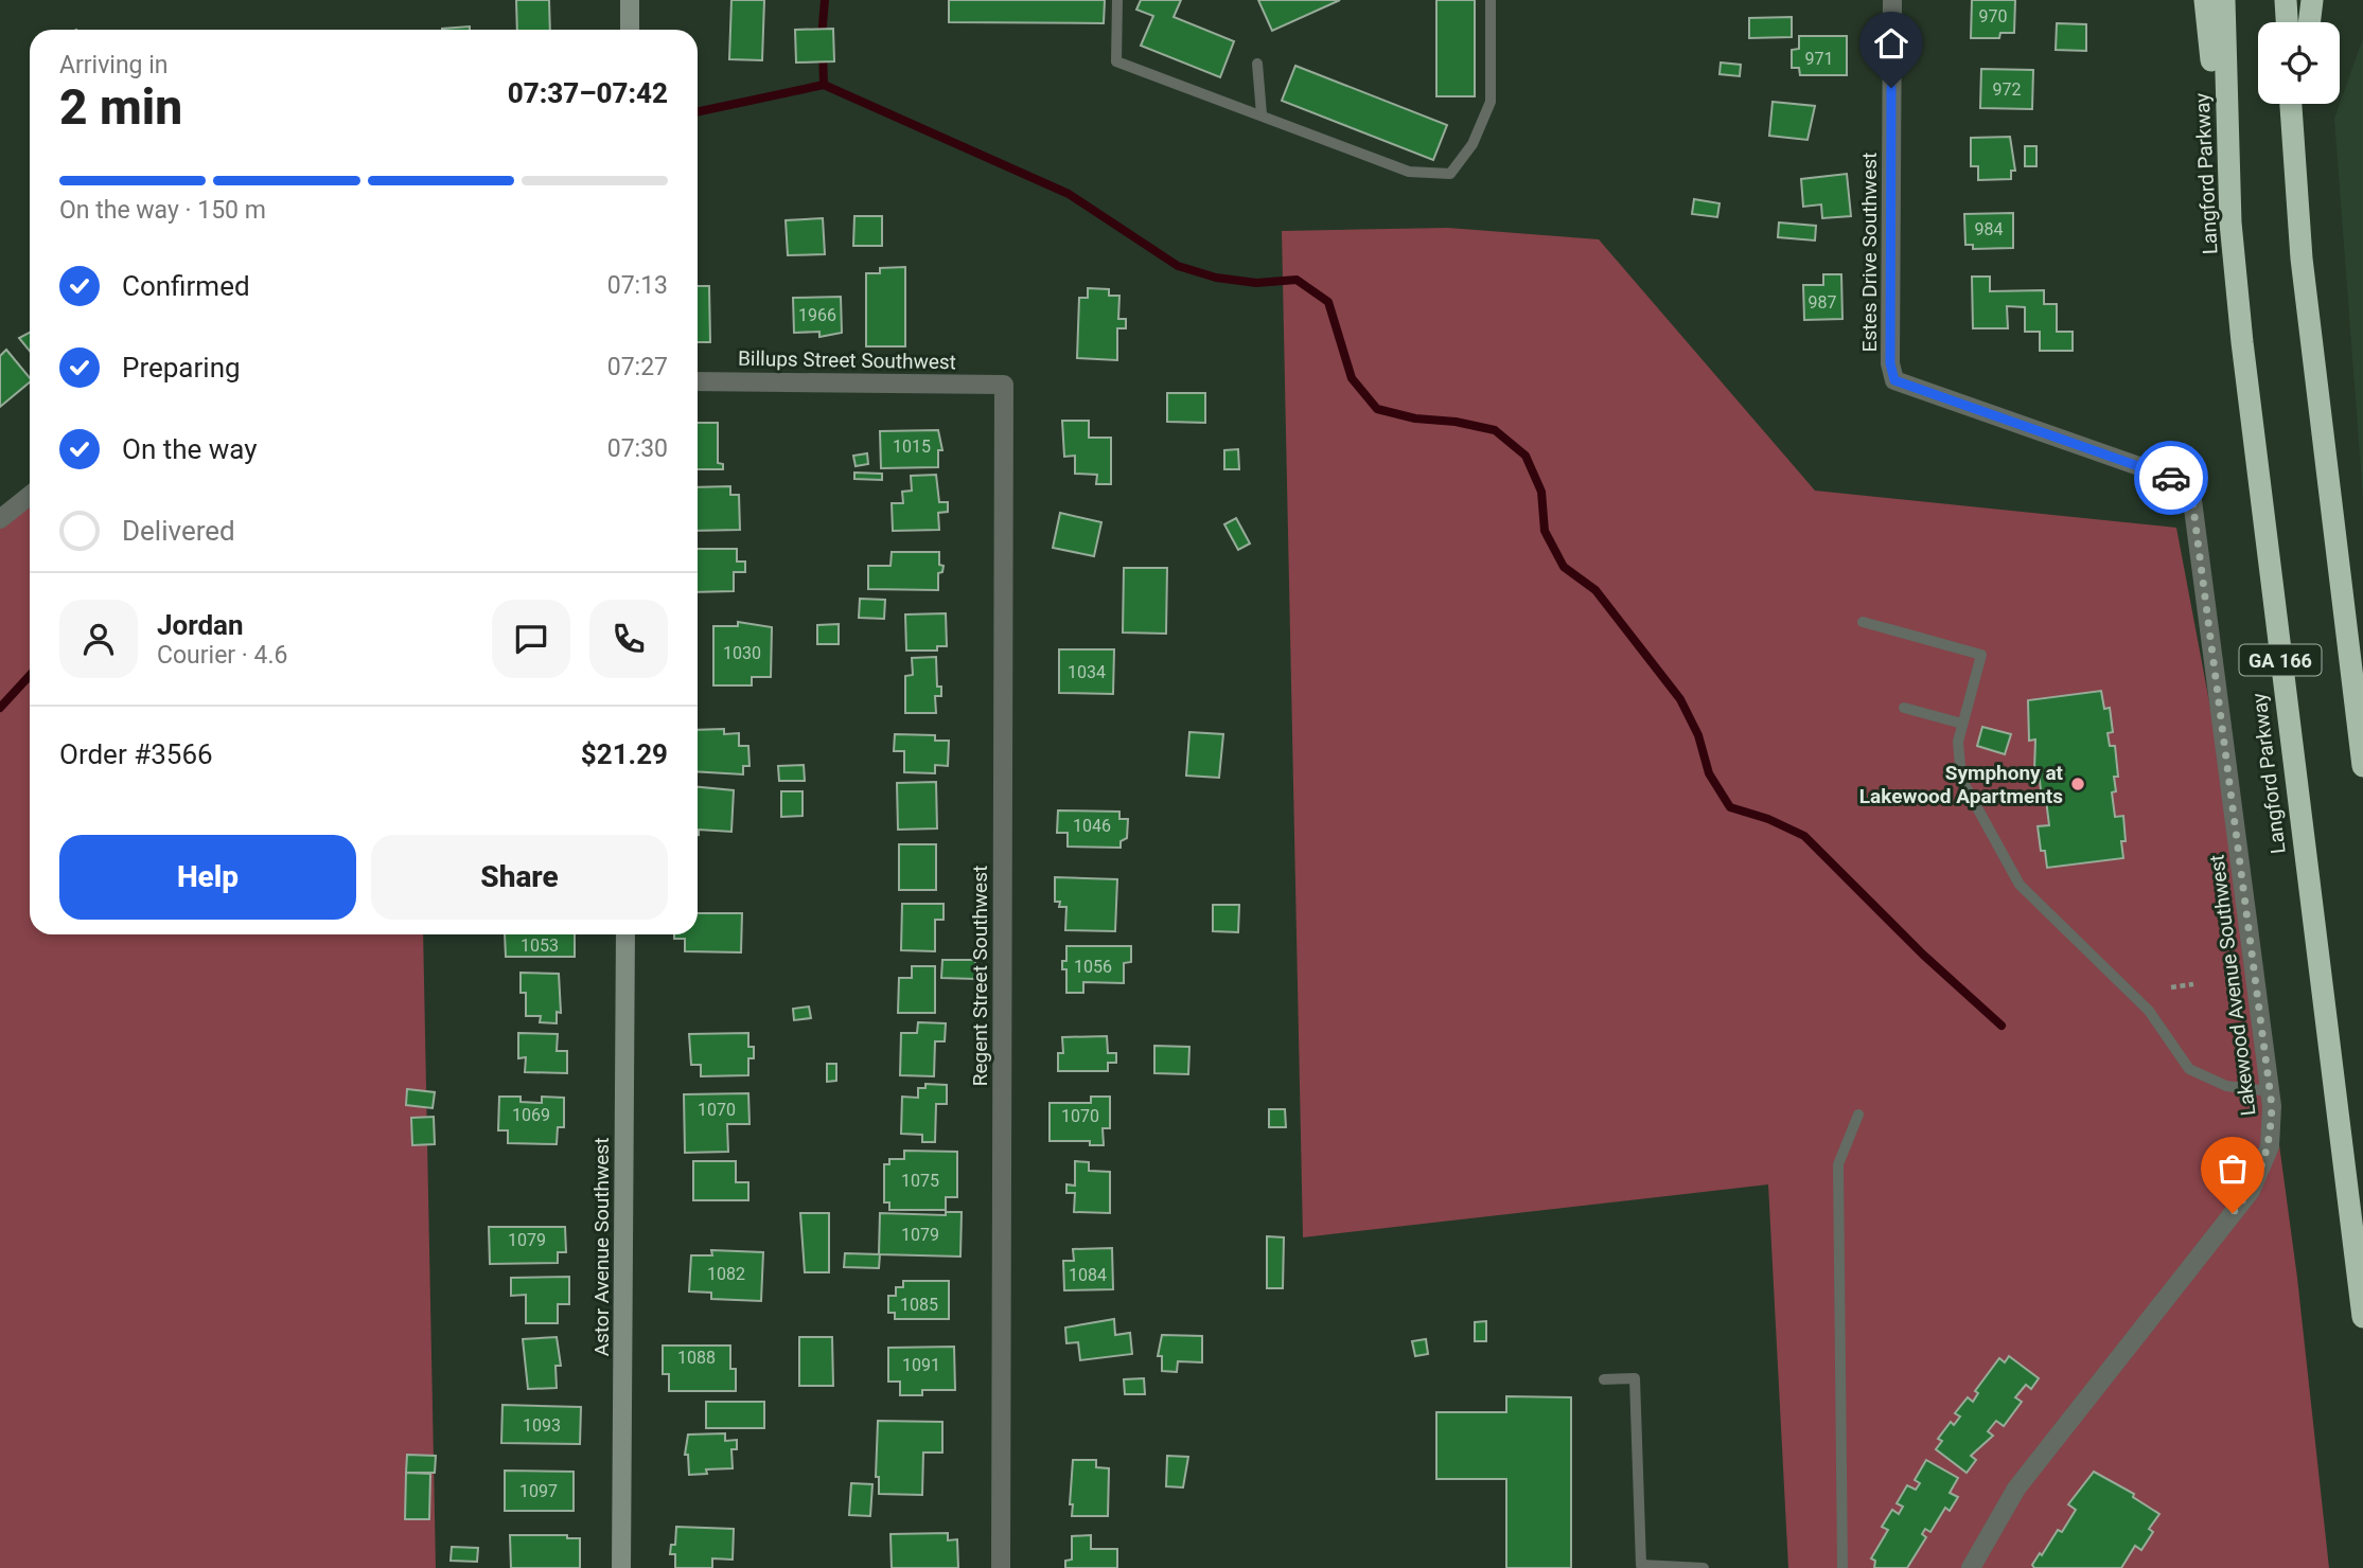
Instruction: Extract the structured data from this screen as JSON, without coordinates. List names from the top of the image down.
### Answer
{
  "streets": {
    "highway": ["Langford Parkway", "GA 166"],
    "street": [
      "Estes Drive Southwest",
      "Billups Street Southwest",
      "Regent Street Southwest",
      "Lakewood Avenue Southwest",
      "Astor Avenue Southwest"
    ]
  },
  "crossings": [
    ["Estes Drive Southwest", "Lakewood Avenue Southwest"],
    ["Billups Street Southwest", "Regent Street Southwest"]
  ],
  "places": ["Symphony at Lakewood Apartments"],
  "house_numbers": [
    "970",
    "971",
    "972",
    "984",
    "987",
    "1966",
    "1015",
    "1030",
    "1034",
    "1046",
    "1053",
    "1056",
    "1070",
    "1069",
    "1070",
    "1075",
    "1079",
    "1079",
    "1082",
    "1084",
    "1085",
    "1088",
    "1091",
    "1093",
    "1097"
  ],
  "page": {
    "heading": ["2 min", "Arriving in", "07:37–07:42"],
    "panel": [
      "Jordan",
      "Courier · 4.6",
      "Order #3566",
      "$21.29"
    ],
    "bar": "On the way · 150 m",
    "list": [
      ["Confirmed", "07:13"],
      ["Preparing", "07:27"],
      ["On the way", "07:30"],
      "Delivered"
    ],
    "buttons": ["Help", "Share"]
  }
}
